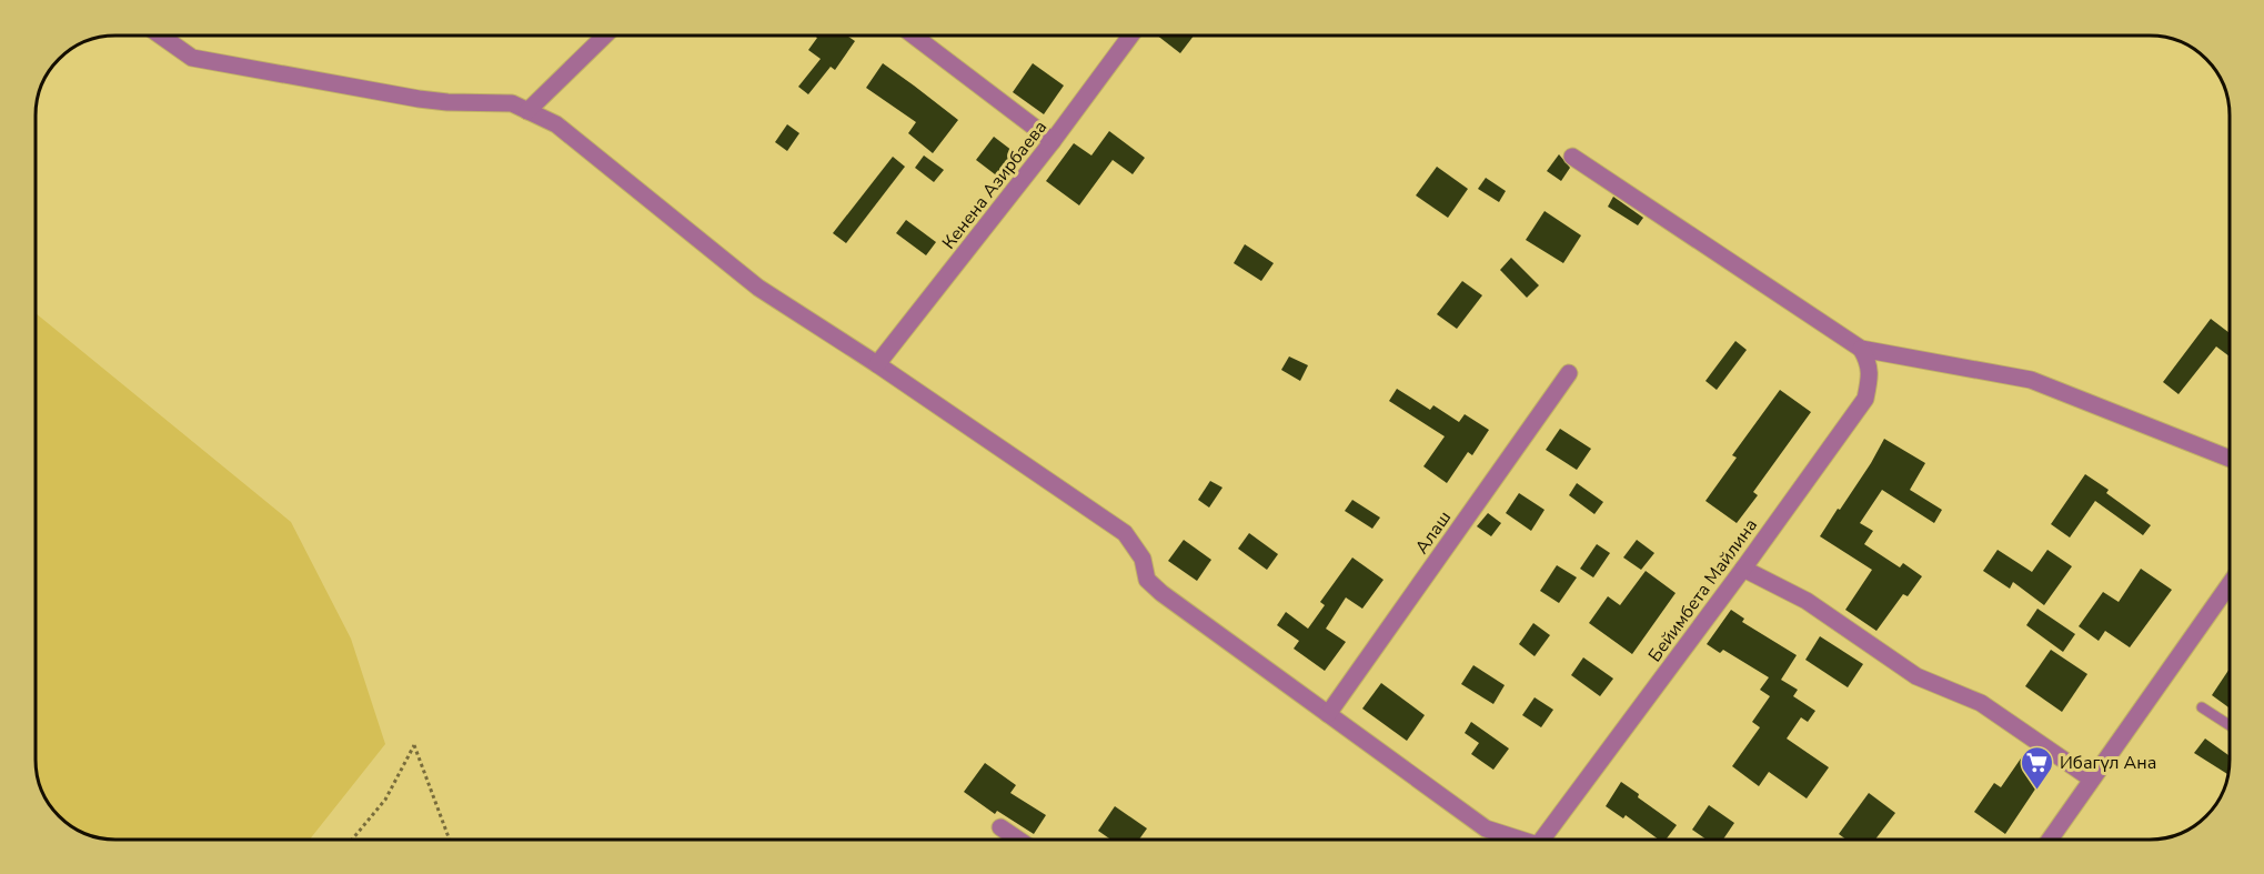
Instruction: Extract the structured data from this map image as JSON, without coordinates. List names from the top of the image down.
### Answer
{
  "streets": {
    "street": ["Кенена Азирбаева", "Алаш", "Бейимбета Майлина"]
  },
  "places": {
    "supermarket": ["Ибагүл Ана"]
  }
}
